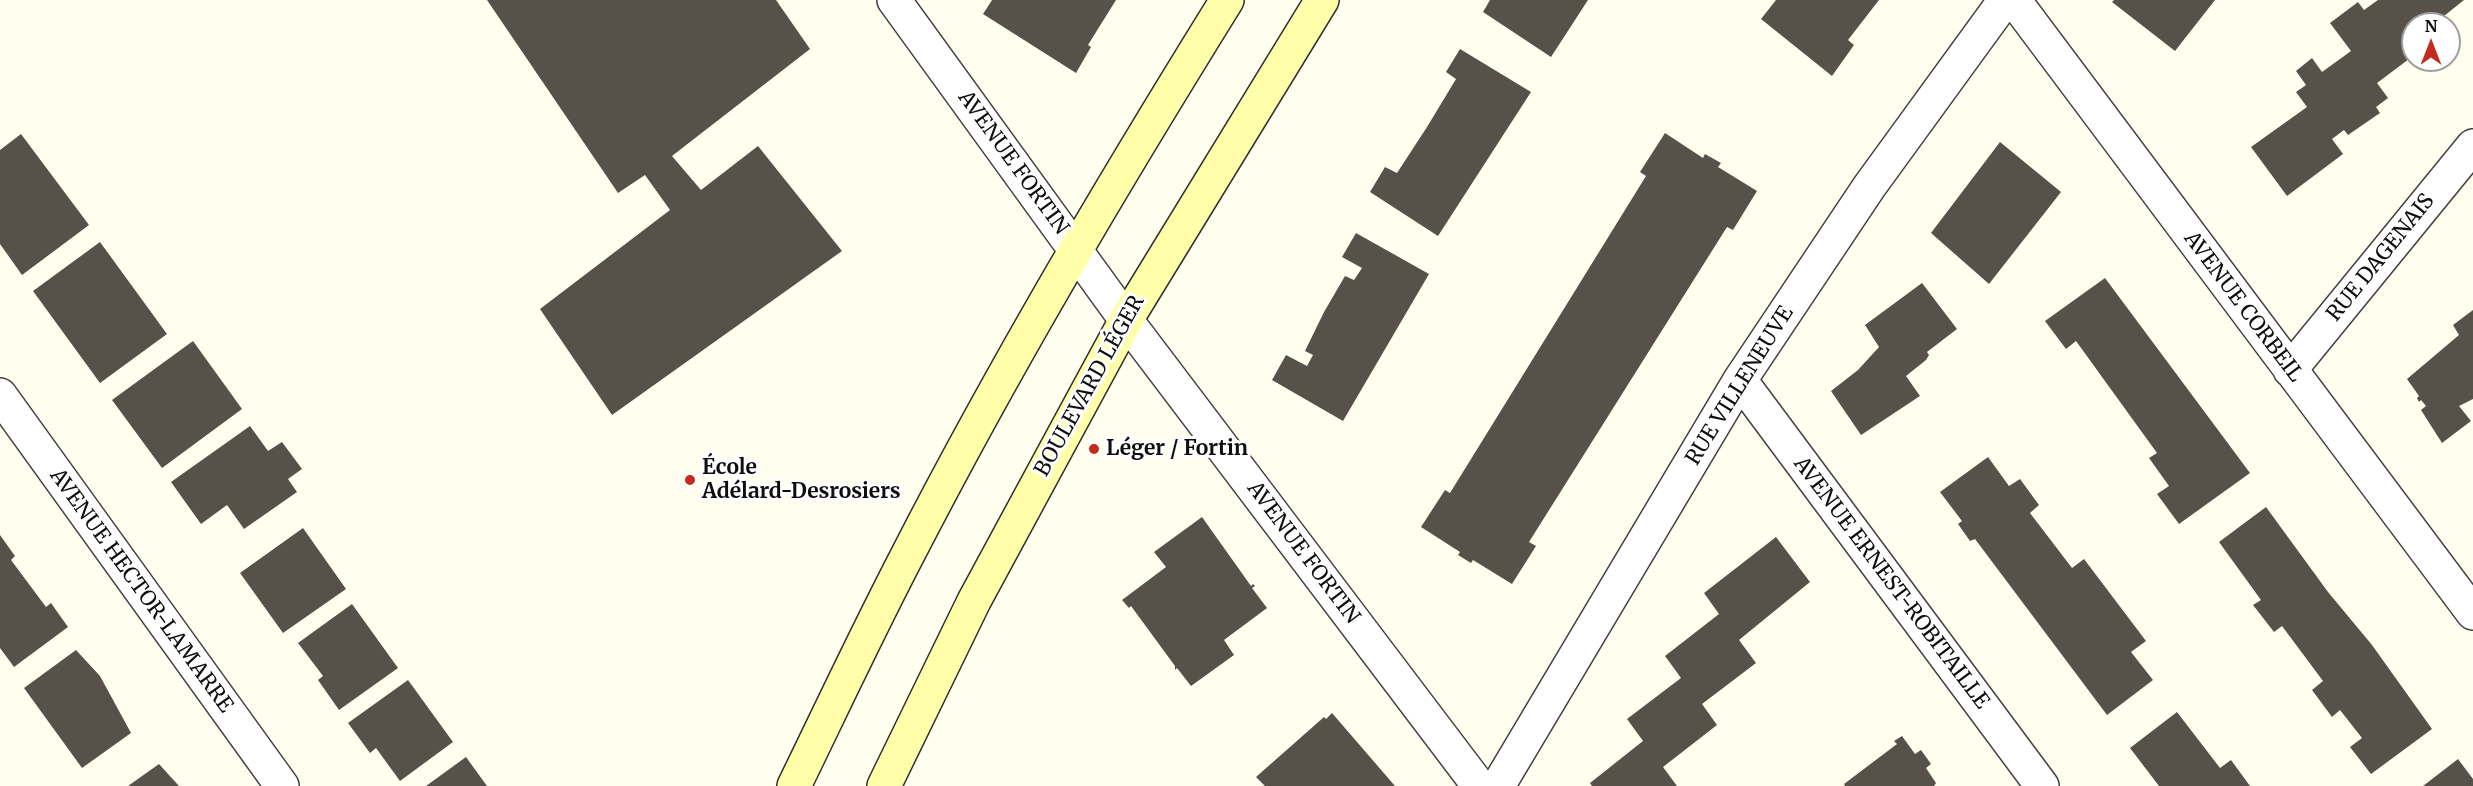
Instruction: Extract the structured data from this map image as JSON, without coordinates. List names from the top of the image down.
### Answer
{
  "streets": {
    "main road": ["BOULEVARD LÉGER"],
    "street": [
      "AVENUE FORTIN",
      "RUE DAGENAIS",
      "AVENUE CORBEIL",
      "RUE VILLENEUVE",
      "AVENUE ERNEST-ROBITAILLE",
      "AVENUE HECTOR-LAMARRE"
    ]
  },
  "crossings": [
    ["AVENUE FORTIN", "BOULEVARD LÉGER"],
    ["RUE DAGENAIS", "AVENUE CORBEIL"],
    ["RUE VILLENEUVE", "AVENUE ERNEST-ROBITAILLE"]
  ],
  "places": ["Léger / Fortin", "École Adélard-Desrosiers"],
  "north": "top"
}
